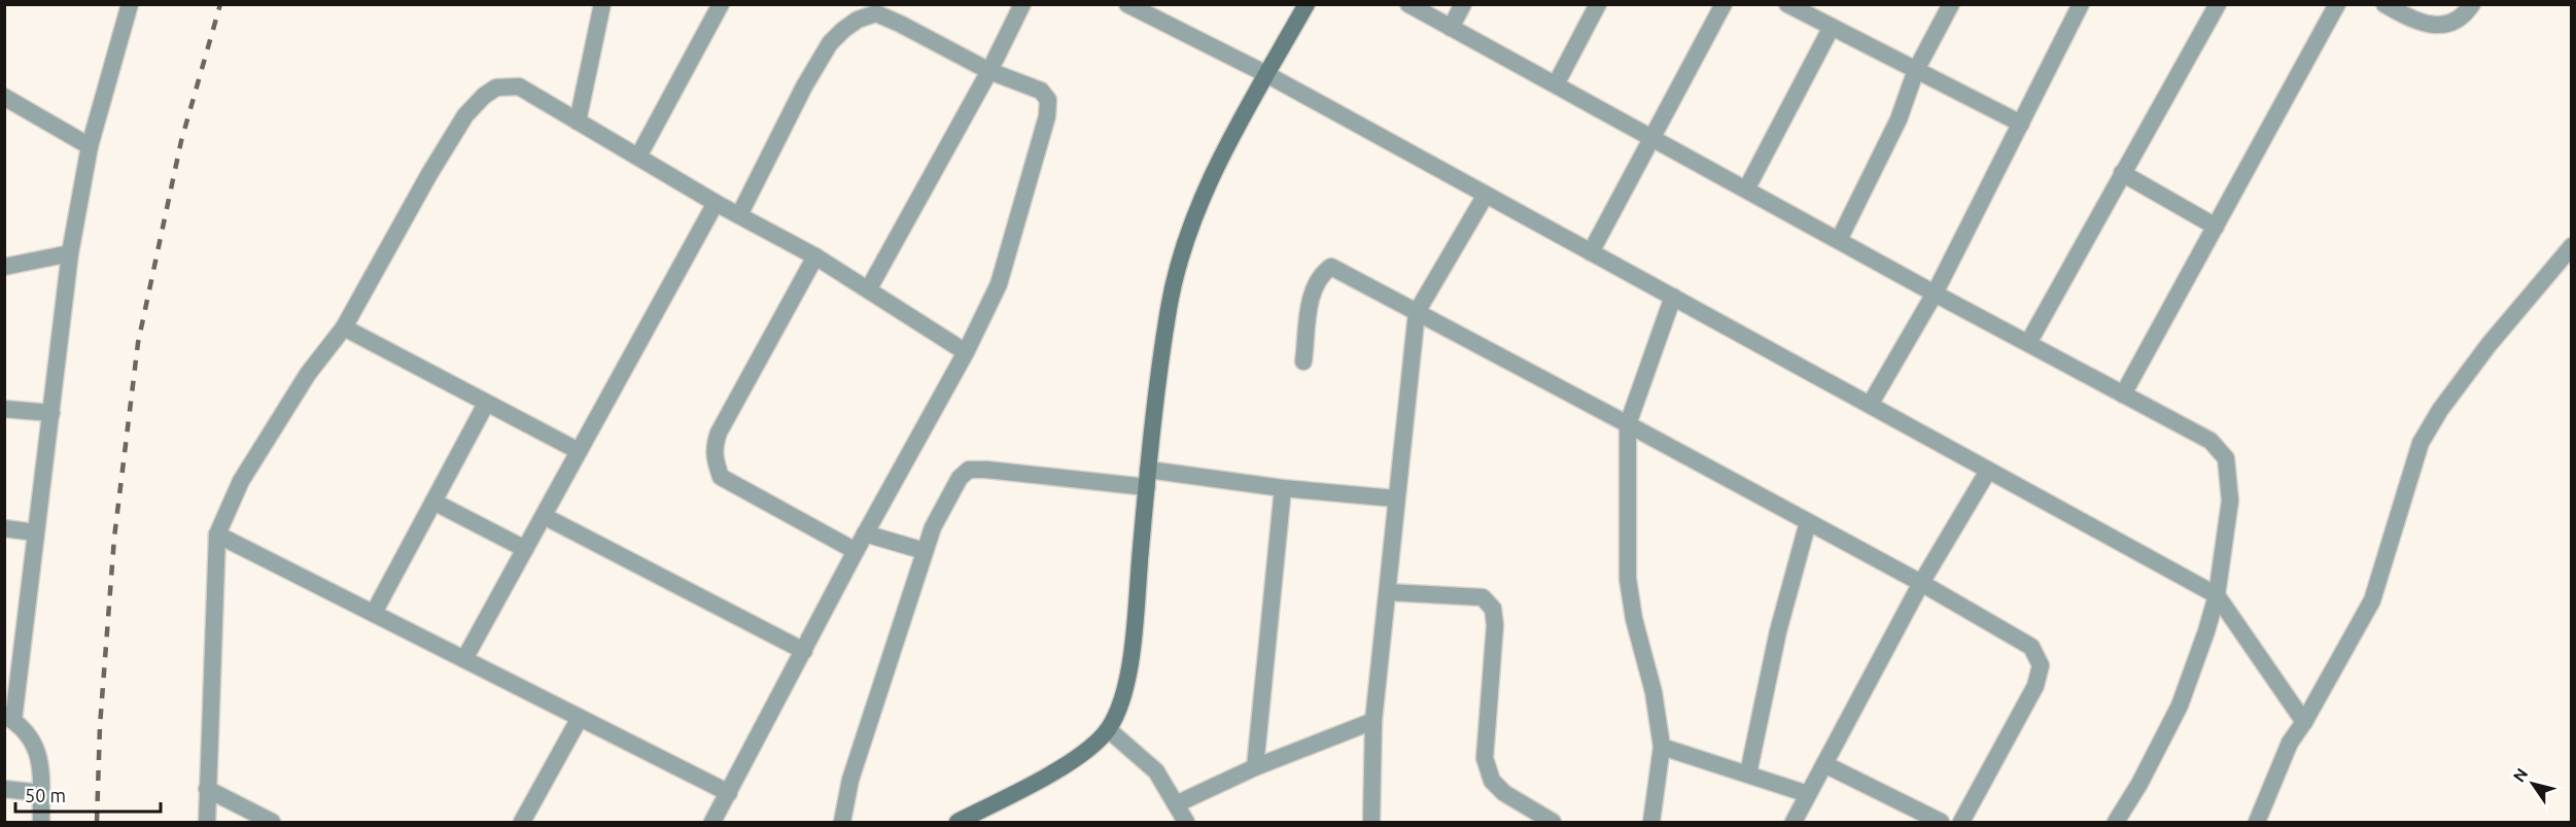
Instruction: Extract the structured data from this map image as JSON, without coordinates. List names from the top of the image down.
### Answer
{
  "scale_bar": "50 m",
  "north": "top left"
}
